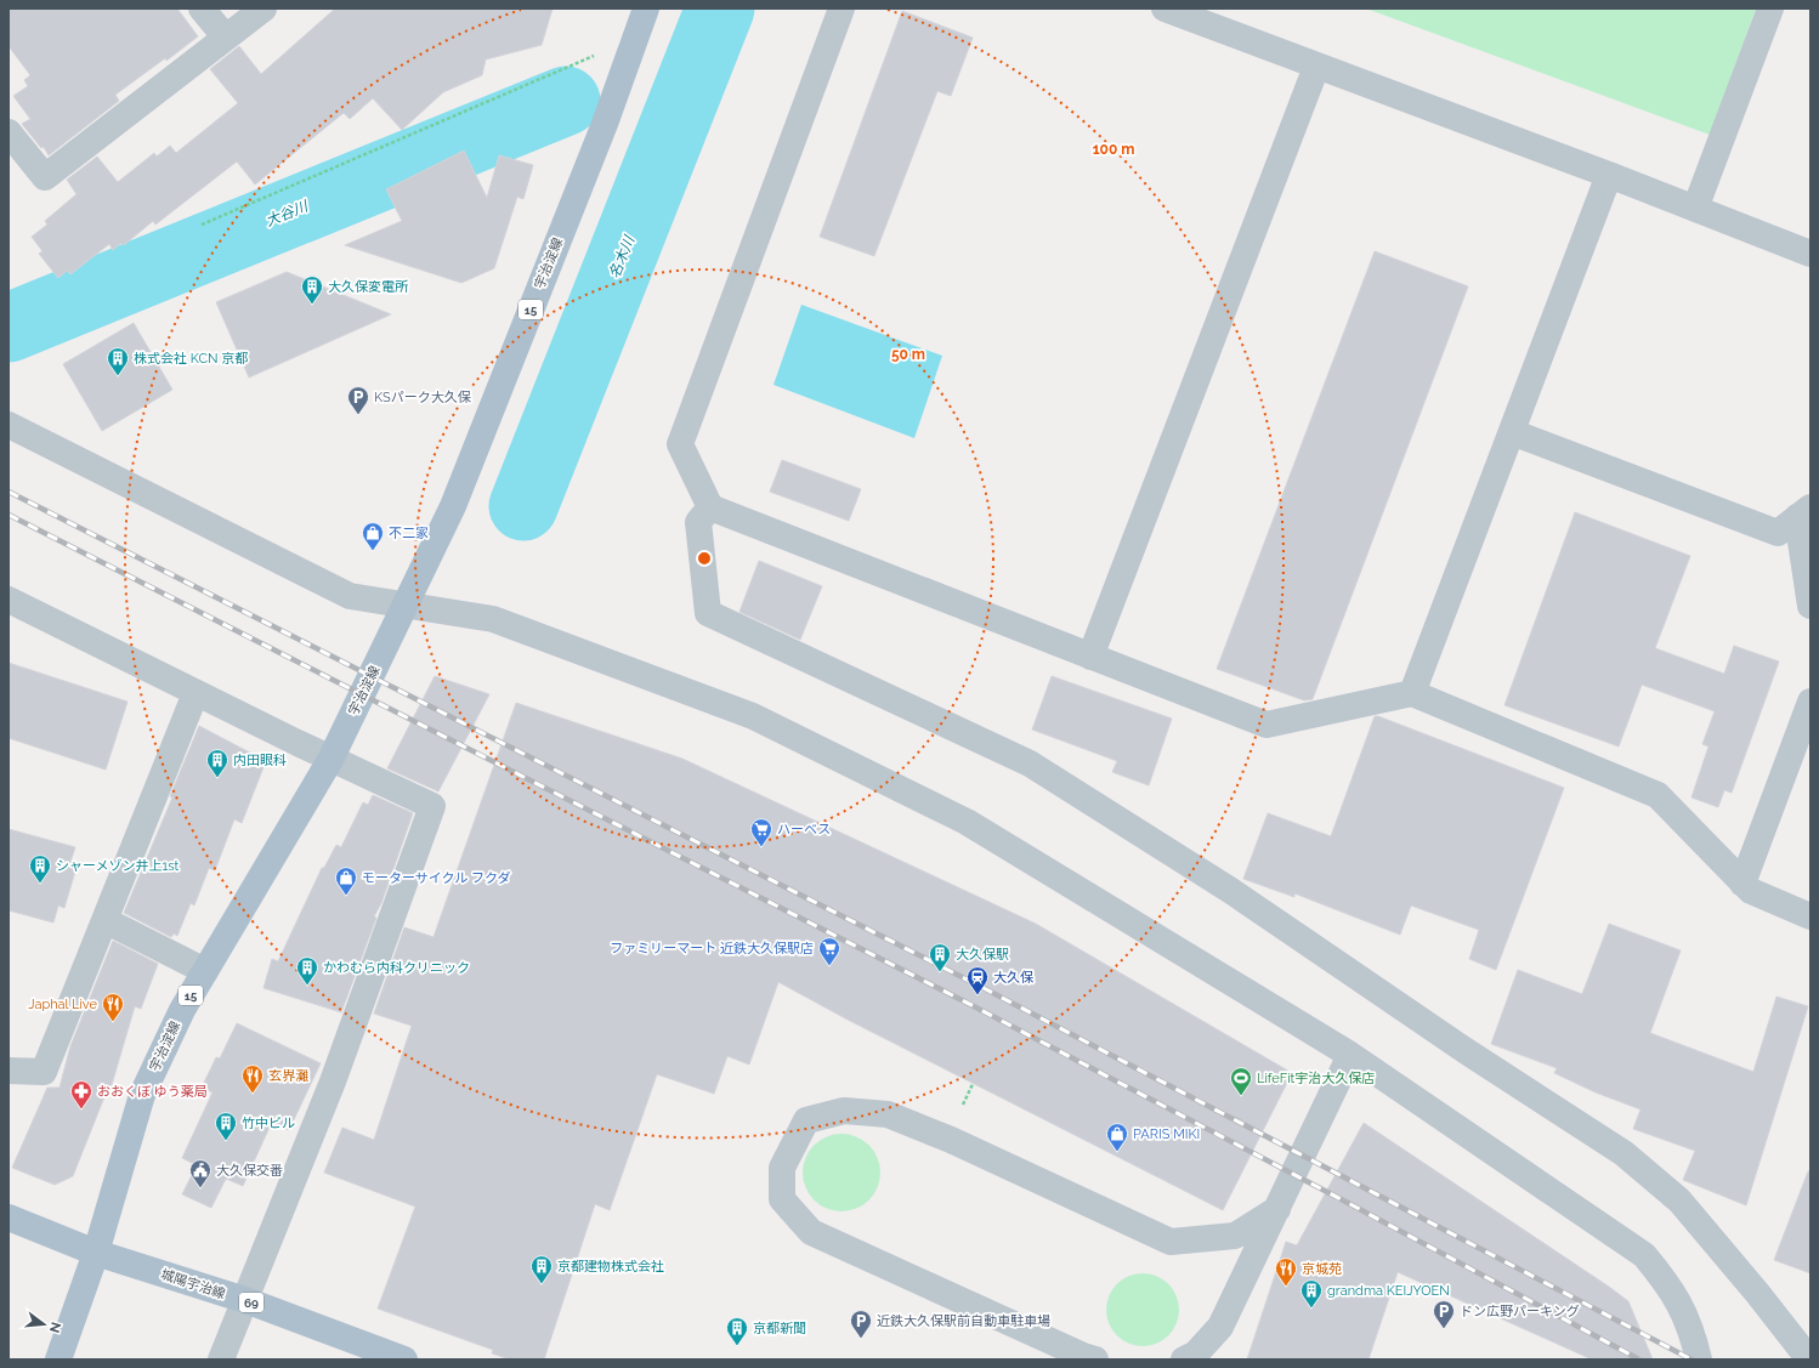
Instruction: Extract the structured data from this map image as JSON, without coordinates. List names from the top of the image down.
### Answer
{
  "streets": {
    "main road": [
      "宇治淀線",
      "15",
      "城陽宇治線",
      "69"
    ]
  },
  "crossings": [
    ["宇治淀線", "城陽宇治線"]
  ],
  "water": ["大谷川", "名木川"],
  "places": {
    "building": [
      "大久保変電所",
      "株式会社 KCN 京都",
      "内田眼科",
      "シャーメゾン井上1st",
      "大久保駅",
      "かわむら内科クリニック",
      "竹中ビル",
      "京都建物株式会社",
      "grandma KEIJYOEN",
      "京都新聞"
    ],
    "parking": ["KSパーク大久保", "ドン広野パーキング", "近鉄大久保駅前自動車駐車場"],
    "shop": ["不二家", "モーターサイクル フクダ", "PARIS MIKI"],
    "supermarket": ["ハーベス", "ファミリーマート 近鉄大久保駅店"],
    "station": ["大久保"],
    "restaurant": ["Japhal Live", "玄界灘", "京城苑"],
    "sports": ["LifeFit宇治大久保店"],
    "pharmacy": ["おおくぼ ゆう薬局"],
    "public building": ["大久保交番"]
  },
  "north": "right",
  "rings": ["100 m", "50 m"]
}
